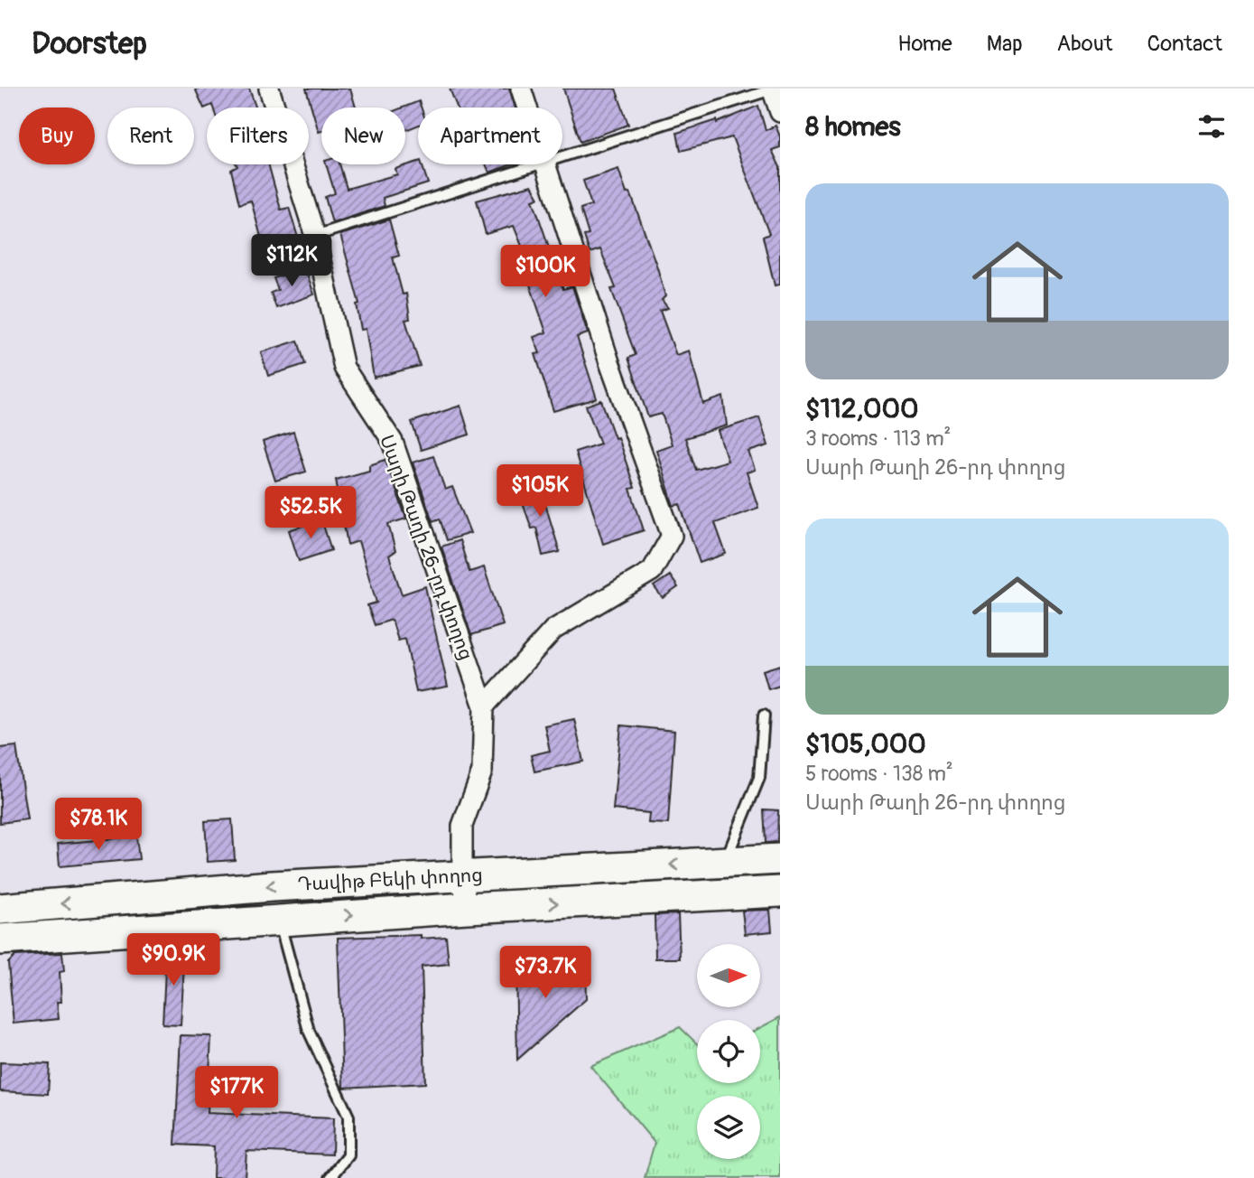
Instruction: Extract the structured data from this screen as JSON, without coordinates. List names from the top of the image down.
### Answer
{
  "streets": {
    "main road": ["Դավիթ Բեկի փողոց"],
    "street": ["Սարի Թաղի 26-րդ փողոց"]
  },
  "crossings": [
    ["Սարի Թաղի 26-րդ փողոց", "Դավիթ Բեկի փողոց"]
  ],
  "north": "right",
  "page": {
    "header": "Doorstep",
    "nav": [
      "Home",
      "Map",
      "About",
      "Contact"
    ],
    "heading": "8 homes",
    "chip": [
      "Buy",
      "Rent",
      "Filters",
      "New",
      "Apartment"
    ],
    "list": [
      {
        "name": "$112,000",
        "note": "3 rooms · 113 m² · Սարի Թաղի 26-րդ փողոց"
      },
      {
        "name": "$105,000",
        "note": "5 rooms · 138 m² · Սարի Թաղի 26-րդ փողոց"
      }
    ],
    "price": [
      "$112K",
      "$100K",
      "$105K",
      "$52.5K",
      "$78.1K",
      "$90.9K",
      "$73.7K",
      "$177K"
    ]
  }
}
